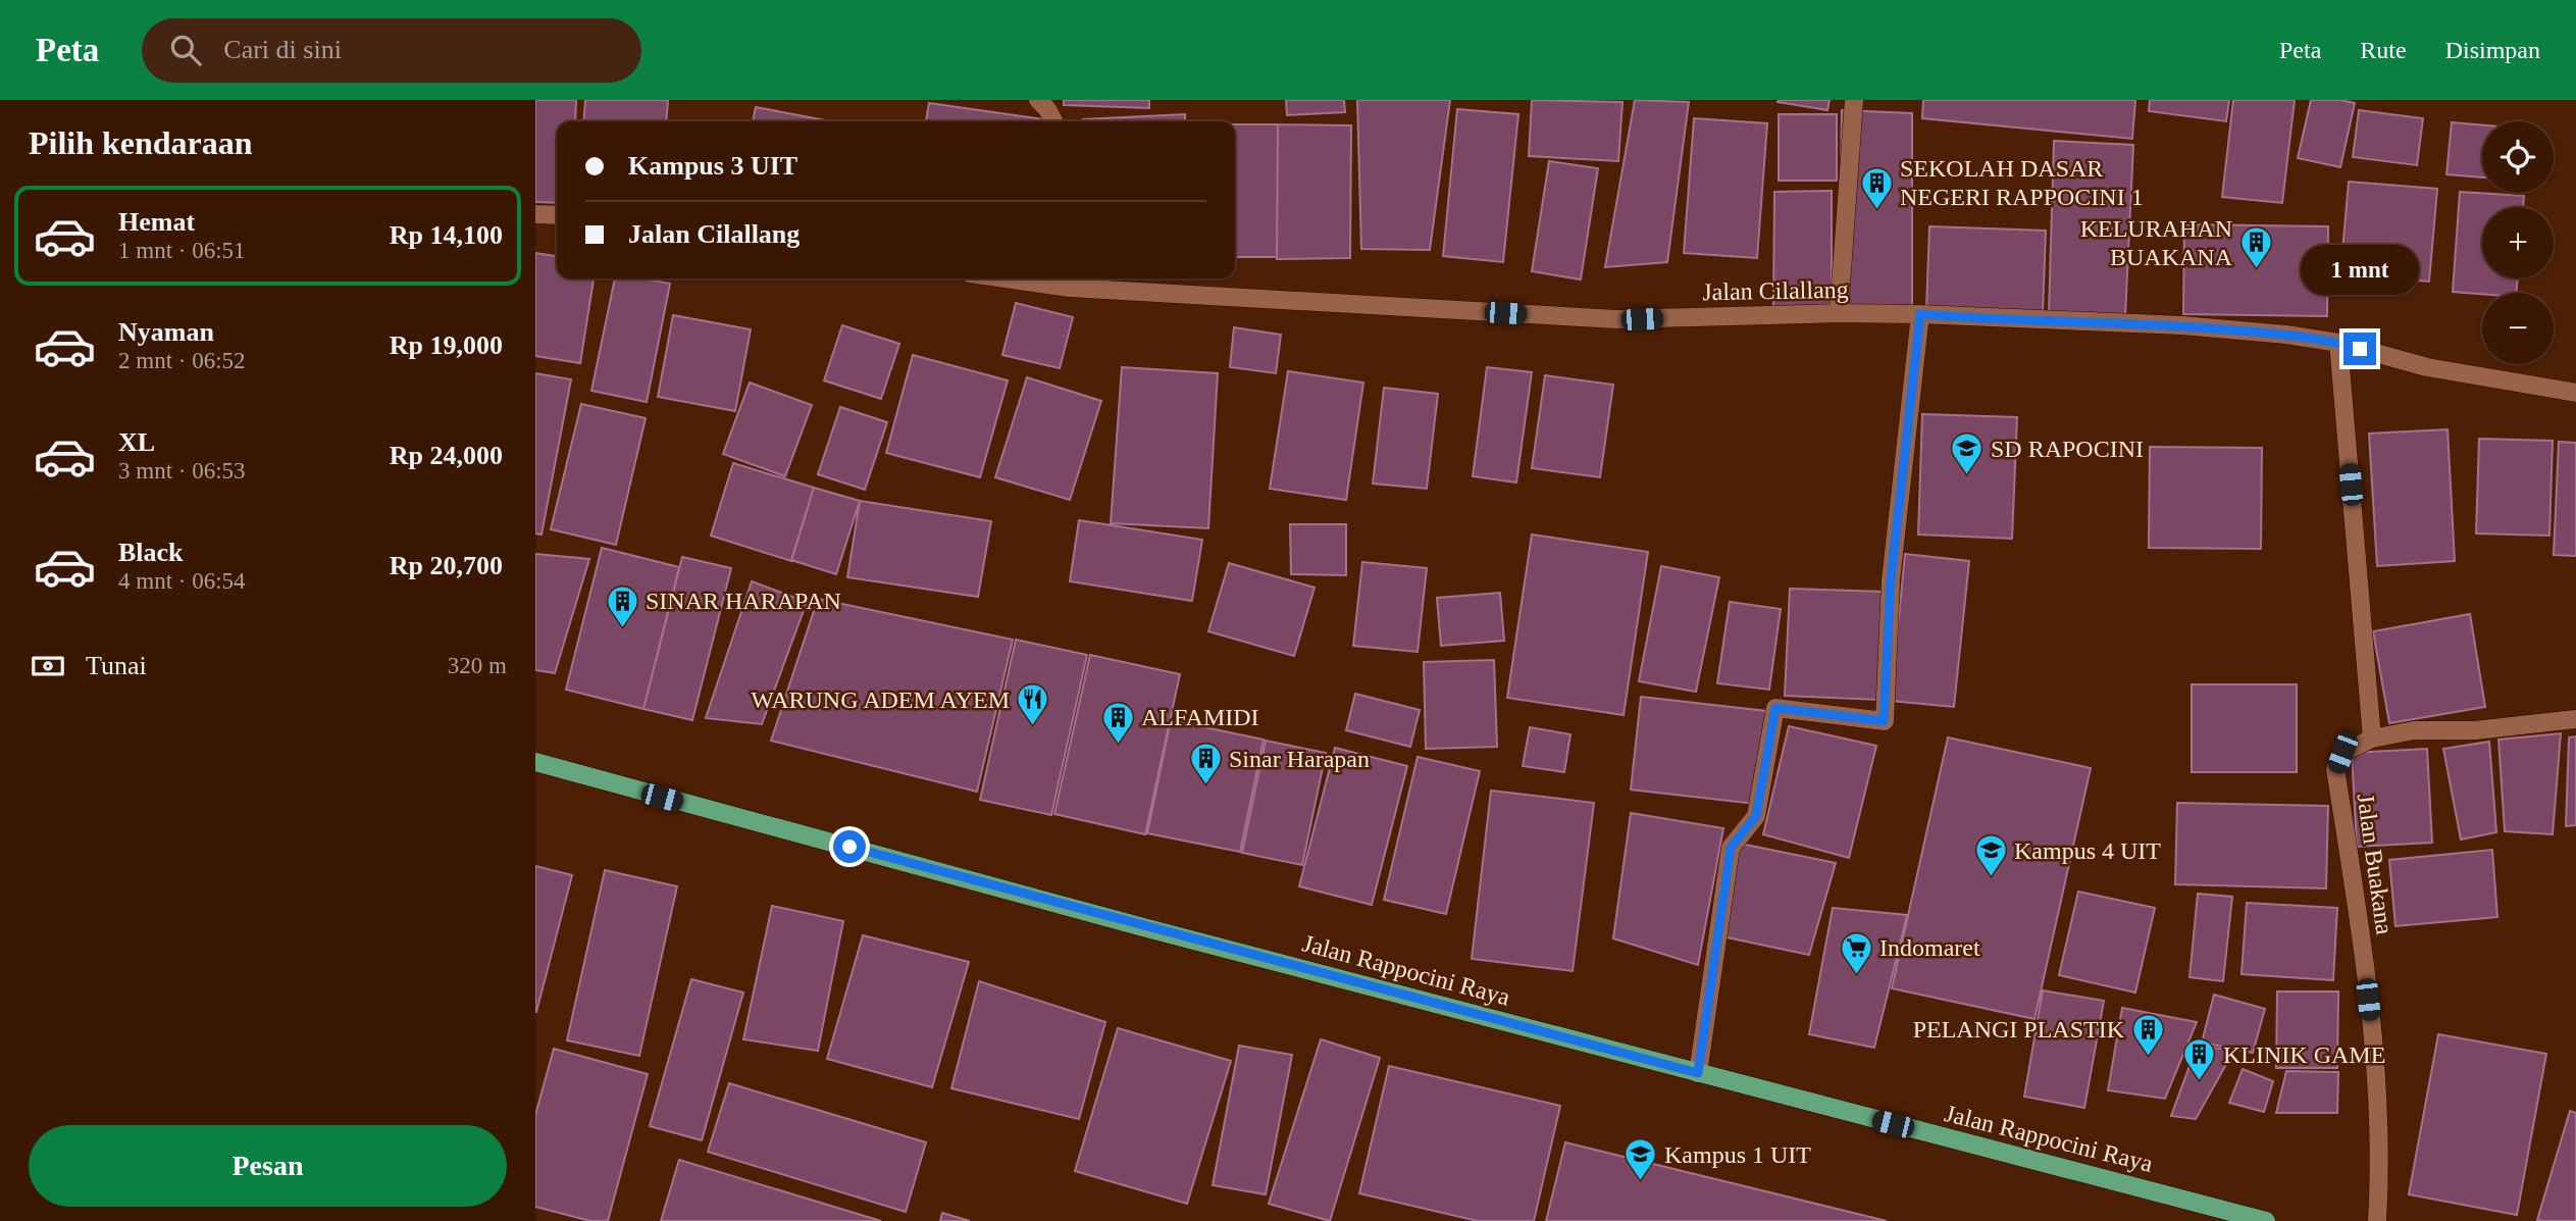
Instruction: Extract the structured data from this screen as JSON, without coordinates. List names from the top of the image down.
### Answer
{
  "streets": {
    "main road": ["Jalan Rappocini Raya"],
    "street": ["Jalan Cilallang", "Jalan Buakana"]
  },
  "places": {
    "building": [
      "SEKOLAH DASAR NEGERI RAPPOCINI 1",
      "KELURAHAN BUAKANA",
      "SINAR HARAPAN",
      "ALFAMIDI",
      "Sinar Harapan",
      "PELANGI PLASTIK",
      "KLINIK GAME"
    ],
    "school or university": ["SD RAPOCINI", "Kampus 4 UIT", "Kampus 1 UIT"],
    "restaurant": ["WARUNG ADEM AYEM"],
    "supermarket": ["Indomaret"]
  },
  "page": {
    "header": "Peta",
    "search": "Cari di sini",
    "nav": ["Peta", "Rute", "Disimpan"],
    "heading": "Pilih kendaraan",
    "map_buttons": ["+", "−"],
    "banner": ["Kampus 3 UIT", "Jalan Cilallang"],
    "list": [
      {
        "name": "Hemat",
        "note": "1 mnt · 06:51",
        "value": "Rp 14,100"
      },
      {
        "name": "Nyaman",
        "note": "2 mnt · 06:52",
        "value": "Rp 19,000"
      },
      {
        "name": "XL",
        "note": "3 mnt · 06:53",
        "value": "Rp 24,000"
      },
      {
        "name": "Black",
        "note": "4 mnt · 06:54",
        "value": "Rp 20,700"
      }
    ],
    "bubble": "1 mnt",
    "pay": ["Tunai", "320 m"],
    "buttons": "Pesan"
  }
}
